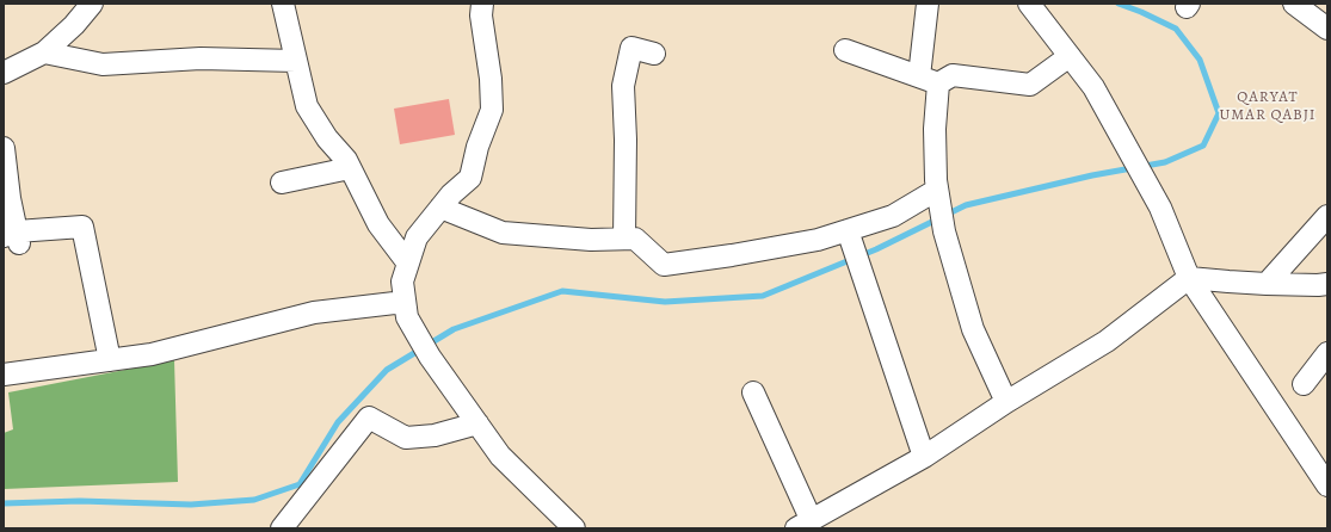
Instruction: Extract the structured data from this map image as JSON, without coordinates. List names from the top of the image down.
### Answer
{
  "districts": ["QARYAT UMAR QABJI"]
}
